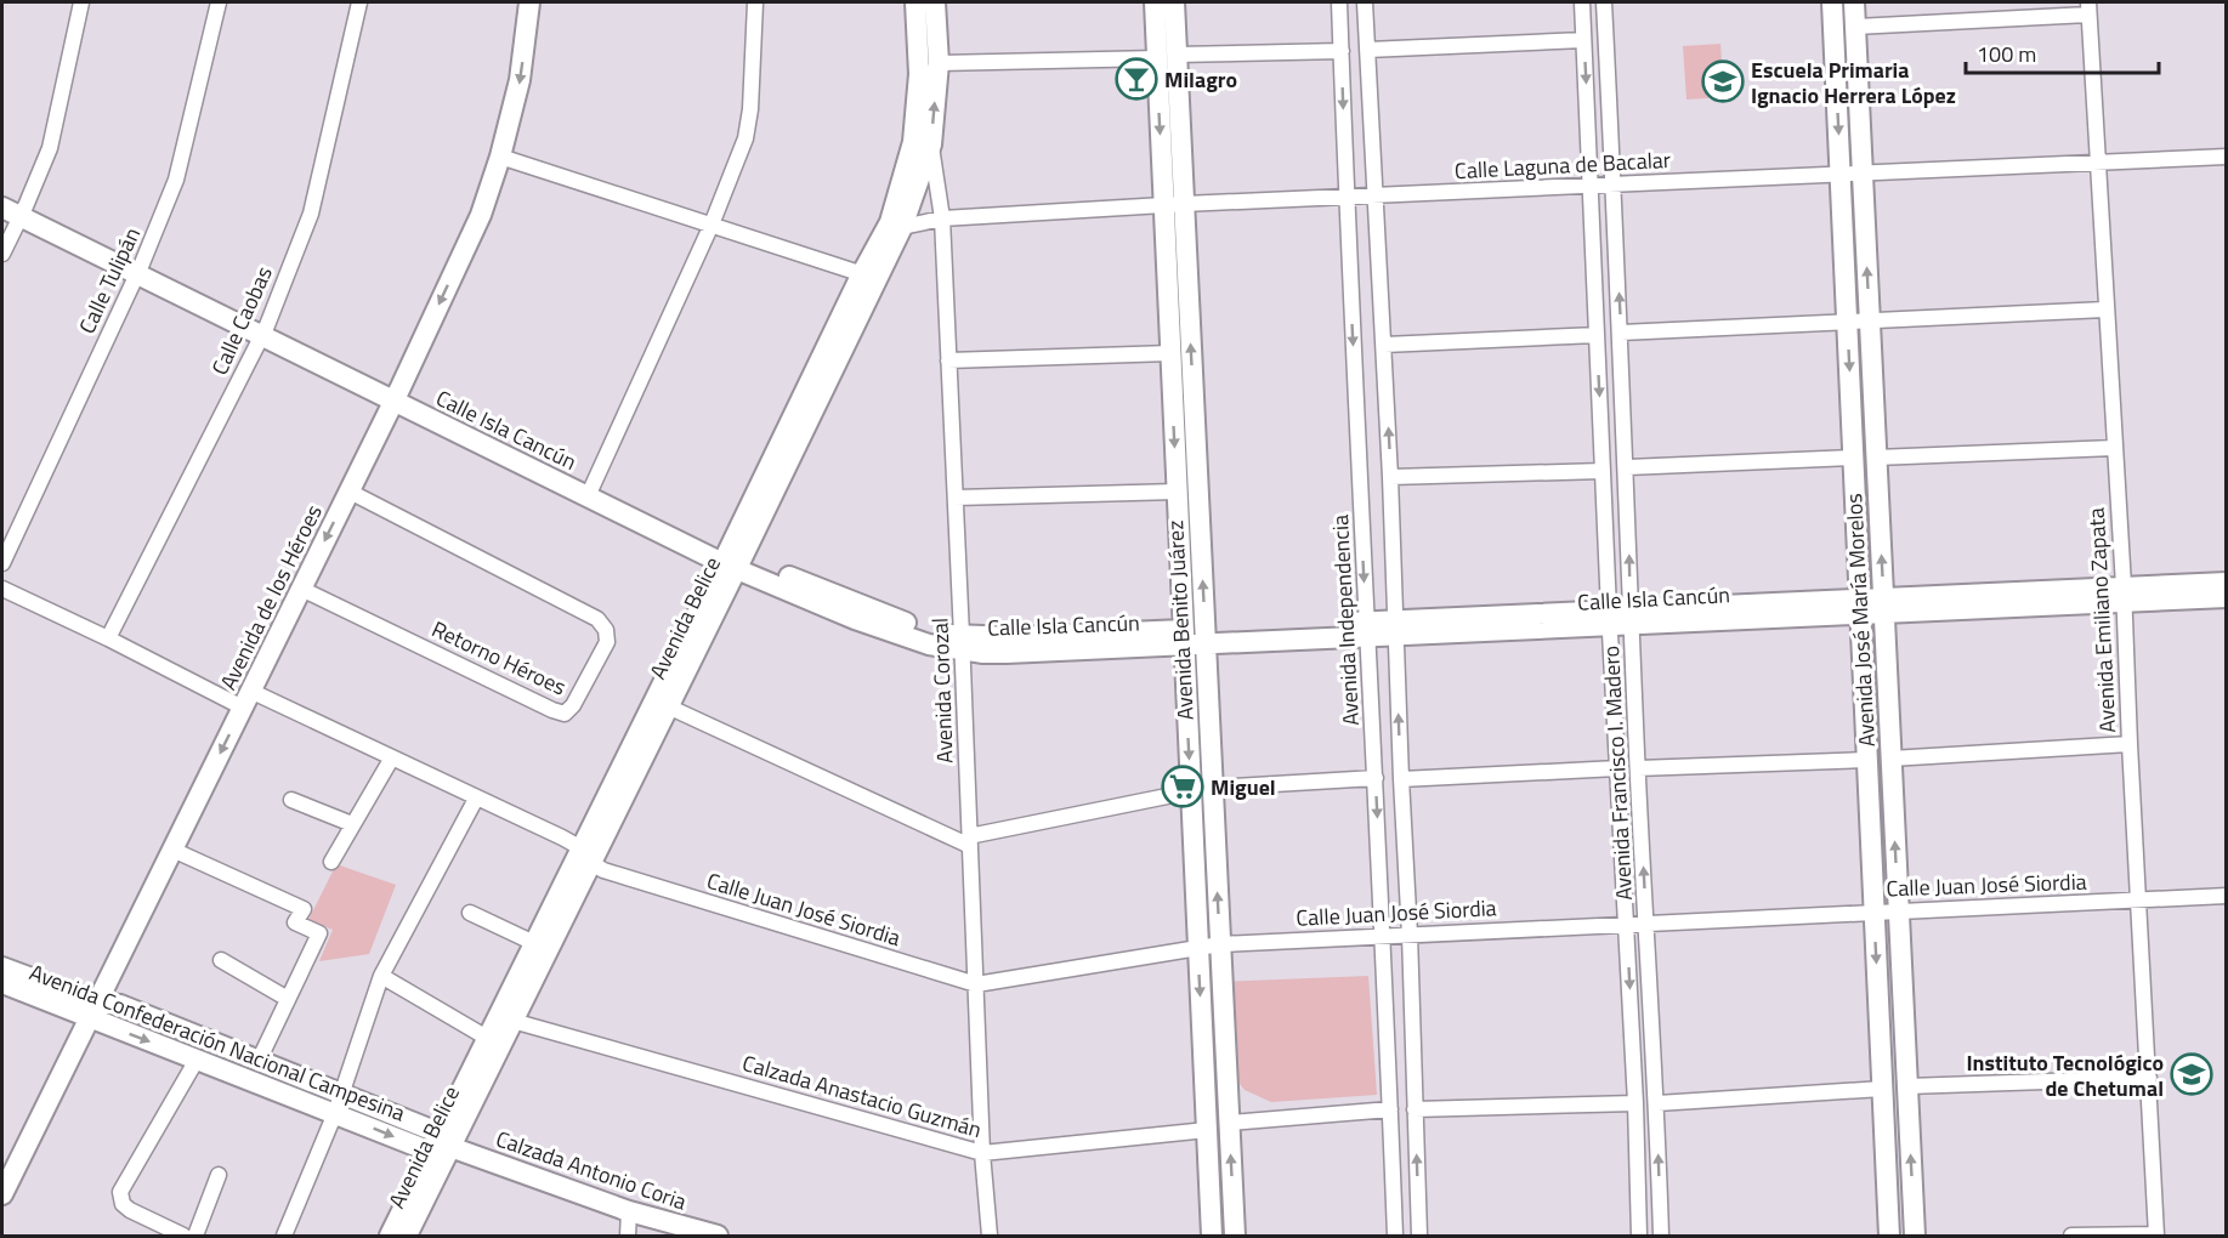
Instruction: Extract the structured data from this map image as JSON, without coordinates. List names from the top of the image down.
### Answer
{
  "streets": {
    "street": [
      "Calle Laguna de Bacalar",
      "Calle Tulipán",
      "Calle Caobas",
      "Calle Isla Cancún",
      "Avenida de los Héroes",
      "Avenida Belice",
      "Avenida Benito Juárez",
      "Avenida Independencia",
      "Avenida José María Morelos",
      "Avenida Emiliano Zapata",
      "Retorno Héroes",
      "Avenida Corozal",
      "Avenida Francisco I. Madero",
      "Calle Juan José Siordia",
      "Avenida Confederación Nacional Campesina",
      "Calzada Anastacio Guzmán",
      "Calzada Antonio Coria"
    ]
  },
  "crossings": [
    ["Calle Laguna de Bacalar", "Avenida Belice"],
    ["Calle Laguna de Bacalar", "Avenida Benito Juárez"],
    ["Calle Laguna de Bacalar", "Avenida Independencia"],
    ["Calle Laguna de Bacalar", "Avenida José María Morelos"],
    ["Calle Laguna de Bacalar", "Avenida Emiliano Zapata"],
    ["Calle Laguna de Bacalar", "Avenida Corozal"],
    ["Calle Laguna de Bacalar", "Avenida Francisco I. Madero"],
    ["Calle Tulipán", "Calle Isla Cancún"],
    ["Calle Caobas", "Calle Isla Cancún"],
    ["Calle Caobas", "Calle Juan José Siordia"],
    ["Calle Isla Cancún", "Avenida de los Héroes"],
    ["Calle Isla Cancún", "Avenida Belice"],
    ["Calle Isla Cancún", "Avenida Benito Juárez"],
    ["Calle Isla Cancún", "Avenida Independencia"],
    ["Calle Isla Cancún", "Avenida José María Morelos"],
    ["Calle Isla Cancún", "Avenida Emiliano Zapata"],
    ["Calle Isla Cancún", "Avenida Corozal"],
    ["Calle Isla Cancún", "Avenida Francisco I. Madero"],
    ["Avenida de los Héroes", "Retorno Héroes"],
    ["Avenida de los Héroes", "Calle Juan José Siordia"],
    ["Avenida de los Héroes", "Avenida Confederación Nacional Campesina"],
    ["Avenida Belice", "Avenida Corozal"],
    ["Avenida Belice", "Calle Juan José Siordia"],
    ["Avenida Belice", "Avenida Confederación Nacional Campesina"],
    ["Avenida Belice", "Calzada Anastacio Guzmán"],
    ["Avenida Belice", "Calzada Antonio Coria"],
    ["Avenida Benito Juárez", "Calle Juan José Siordia"],
    ["Avenida Benito Juárez", "Calzada Anastacio Guzmán"],
    ["Avenida Independencia", "Calle Juan José Siordia"],
    ["Avenida José María Morelos", "Calle Juan José Siordia"],
    ["Avenida Emiliano Zapata", "Calle Juan José Siordia"],
    ["Avenida Corozal", "Calle Juan José Siordia"],
    ["Avenida Corozal", "Calzada Anastacio Guzmán"],
    ["Avenida Francisco I. Madero", "Calle Juan José Siordia"],
    ["Avenida Confederación Nacional Campesina", "Calzada Antonio Coria"]
  ],
  "one_way": ["Avenida de los Héroes"],
  "places": {
    "bar": ["Milagro"],
    "school or university": ["Escuela Primaria Ignacio Herrera López", "Instituto Tecnológico de Chetumal"],
    "supermarket": ["Miguel"]
  },
  "scale_bar": "100 m"
}
